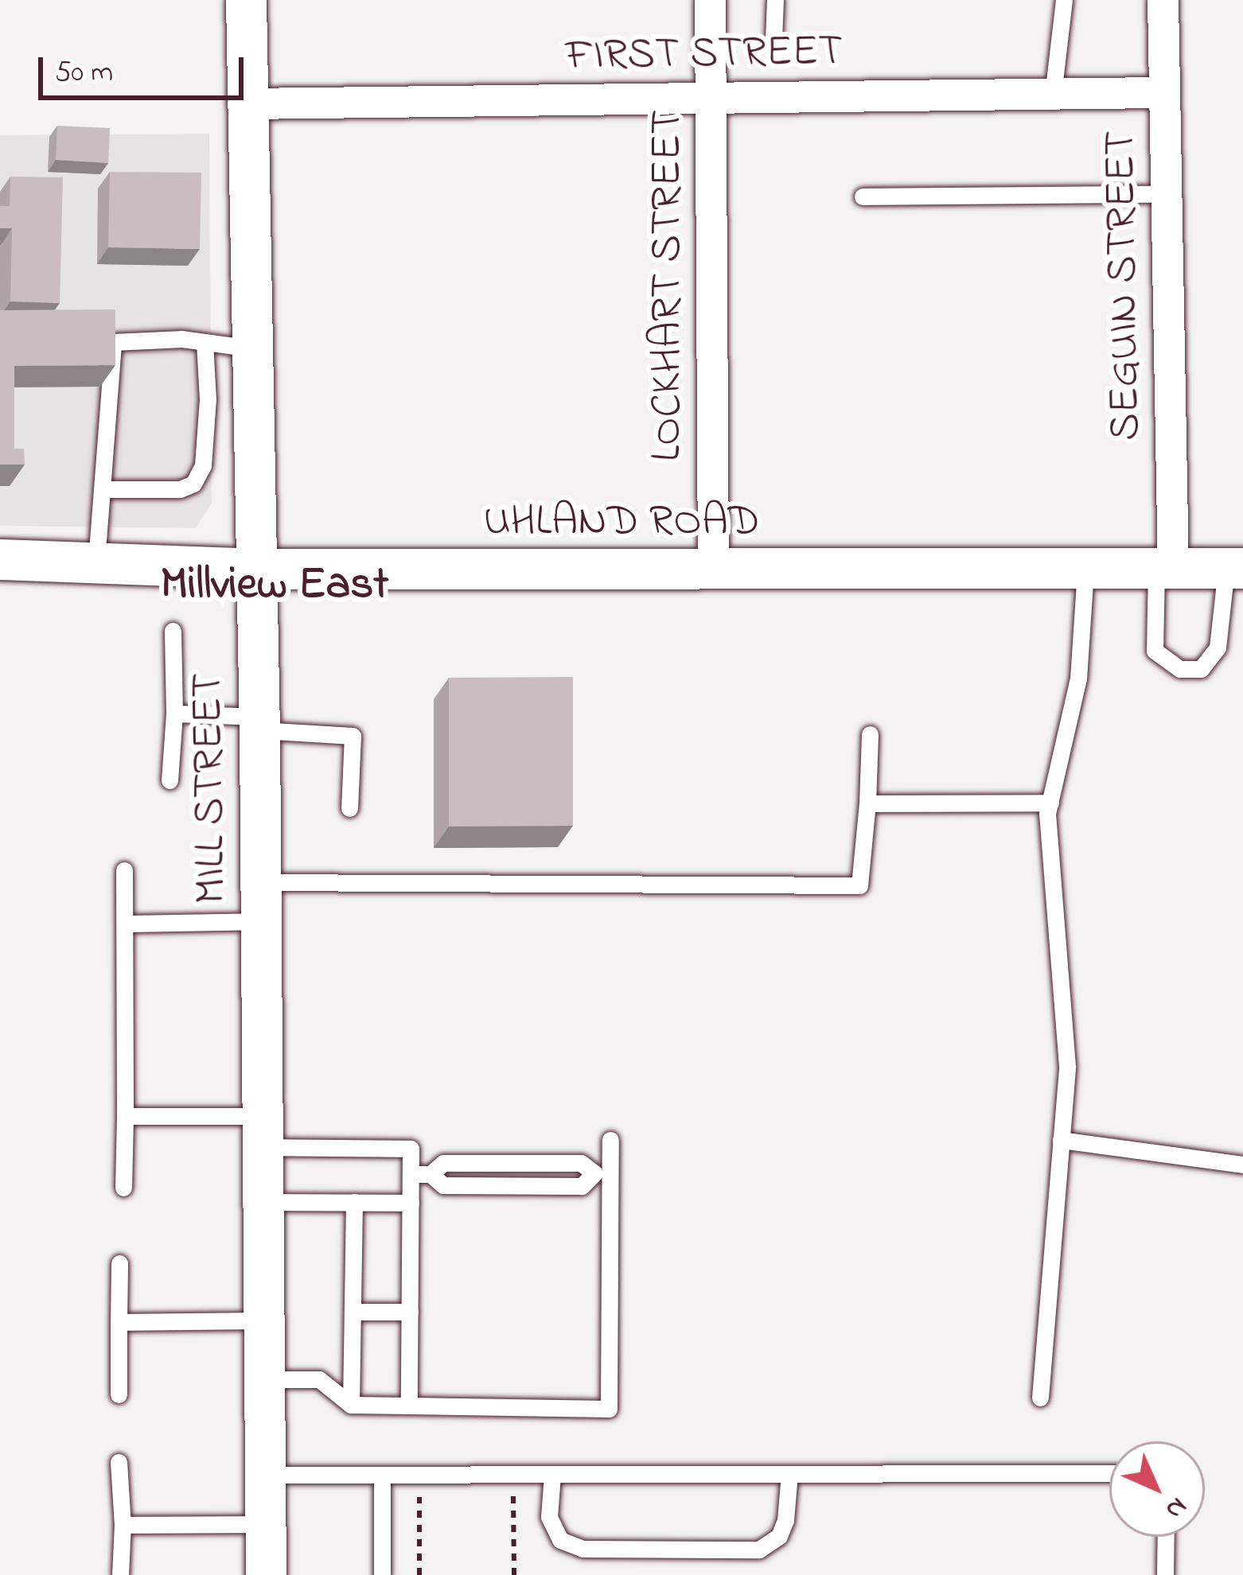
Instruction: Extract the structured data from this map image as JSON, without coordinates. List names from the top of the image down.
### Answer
{
  "streets": {
    "street": [
      "FIRST STREET",
      "LOCKHART STREET",
      "SEGUIN STREET",
      "UHLAND ROAD",
      "MILL STREET"
    ]
  },
  "crossings": [
    ["FIRST STREET", "LOCKHART STREET"],
    ["FIRST STREET", "SEGUIN STREET"],
    ["FIRST STREET", "MILL STREET"],
    ["LOCKHART STREET", "UHLAND ROAD"],
    ["SEGUIN STREET", "UHLAND ROAD"],
    ["UHLAND ROAD", "MILL STREET"]
  ],
  "districts": ["Millview East"],
  "scale_bar": "50 m",
  "north": "bottom right"
}
